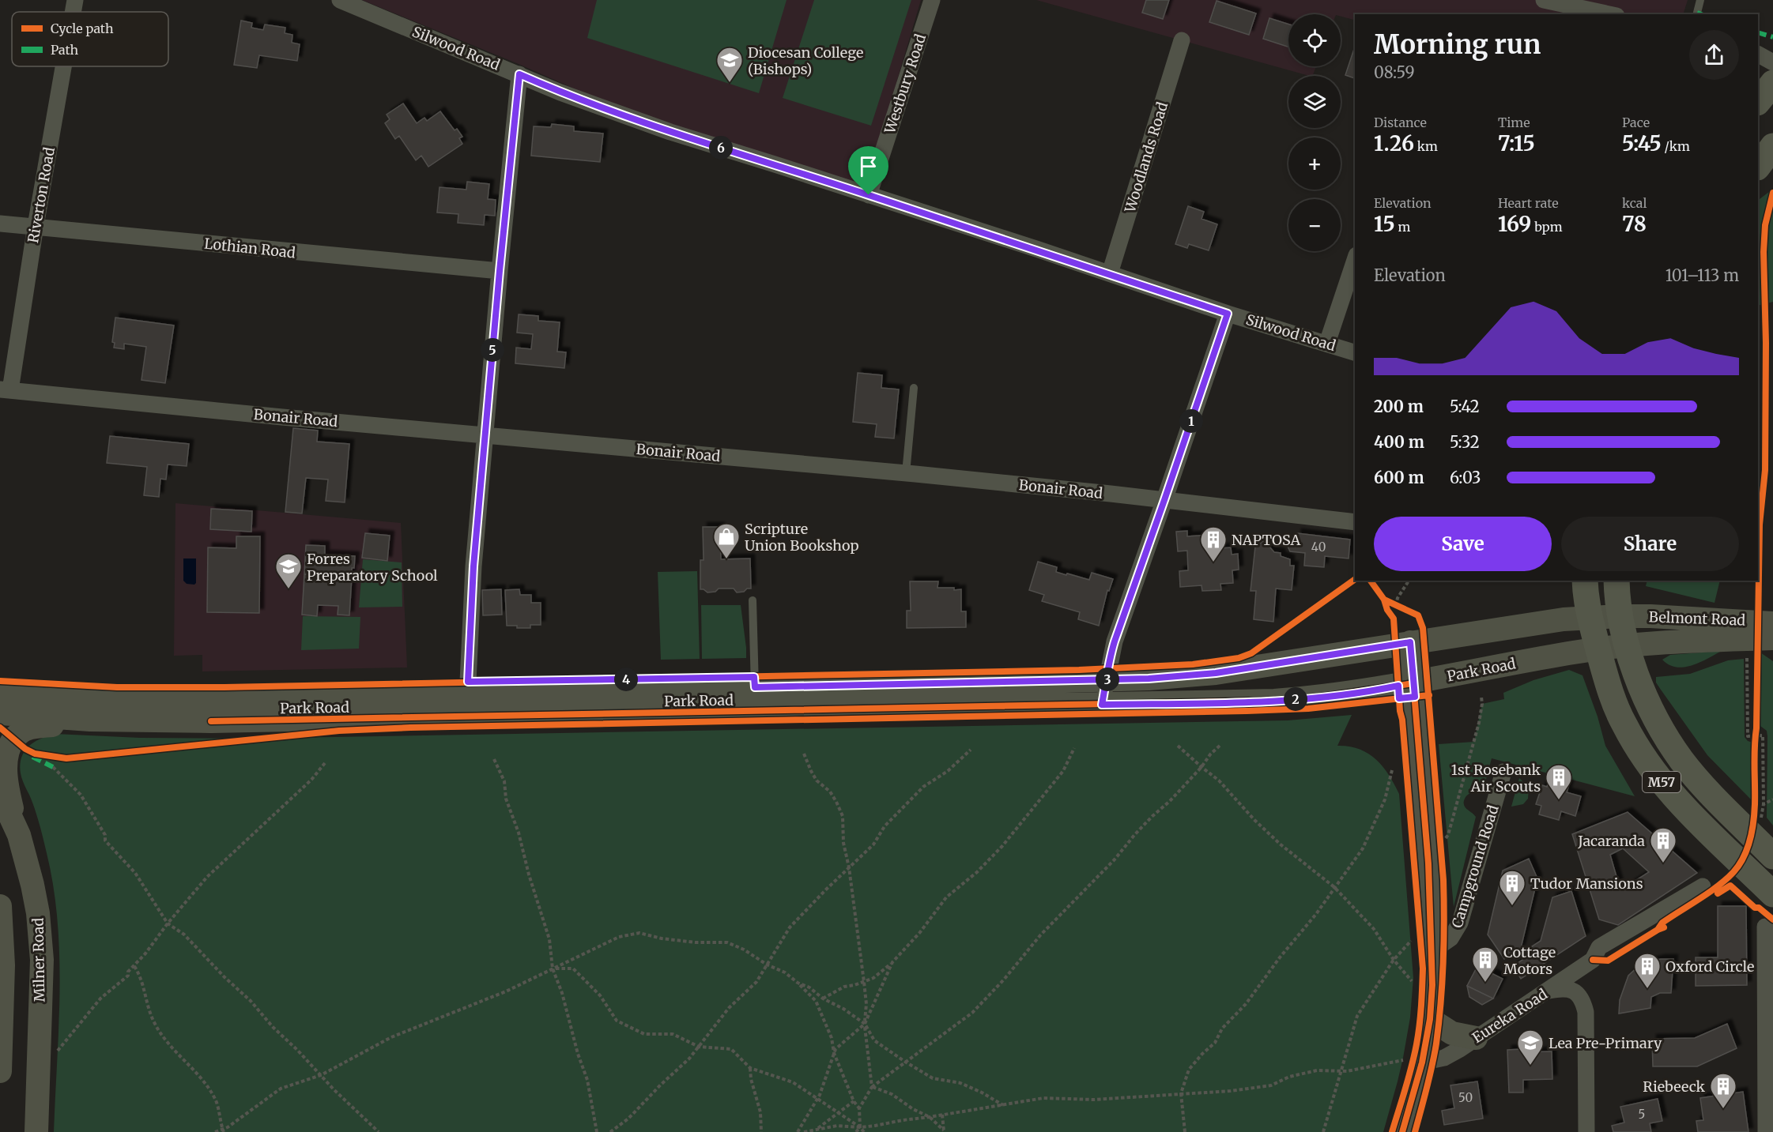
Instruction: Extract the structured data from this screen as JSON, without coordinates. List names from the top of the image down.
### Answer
{
  "streets": {
    "main road": [
      "Belmont Road",
      "Park Road",
      "M57",
      "Campground Road",
      "Milner Road"
    ],
    "street": [
      "Silwood Road",
      "Westbury Road",
      "Woodlands Road",
      "Riverton Road",
      "Lothian Road",
      "Bonair Road",
      "Eureka Road"
    ]
  },
  "crossings": [
    ["Silwood Road", "Westbury Road"],
    ["Silwood Road", "Woodlands Road"],
    ["Riverton Road", "Lothian Road"],
    ["Riverton Road", "Bonair Road"],
    ["Belmont Road", "Park Road"],
    ["Belmont Road", "M57"],
    ["Park Road", "M57"],
    ["Park Road", "Campground Road"],
    ["Campground Road", "Eureka Road"]
  ],
  "places": {
    "school or university": ["Diocesan College (Bishops)", "Forres Preparatory School", "Lea Pre-Primary"],
    "shop": ["Scripture Union Bookshop"],
    "building": [
      "NAPTOSA",
      "1st Rosebank Air Scouts",
      "Jacaranda",
      "Tudor Mansions",
      "Cottage Motors",
      "Oxford Circle",
      "Riebeeck"
    ]
  },
  "house_numbers": ["40", "50", "5"],
  "legend": ["Cycle path", "Path"],
  "page": {
    "map_buttons": ["+", "−"],
    "heading": ["Morning run", "08:59"],
    "stats": [
      ["Distance", "1.26 km"],
      ["Time", "7:15"],
      ["Pace", "5:45 /km"],
      ["Elevation", "15 m"],
      ["Heart rate", "169 bpm"],
      ["kcal", "78"]
    ],
    "pins": [
      "6",
      "5",
      "1",
      "3",
      "4",
      "2"
    ],
    "chart": ["Elevation", "101–113 m"],
    "list": [
      {
        "name": "200 m",
        "note": "5:42"
      },
      {
        "name": "400 m",
        "note": "5:32"
      },
      {
        "name": "600 m",
        "note": "6:03"
      }
    ],
    "buttons": ["Save", "Share"]
  }
}
